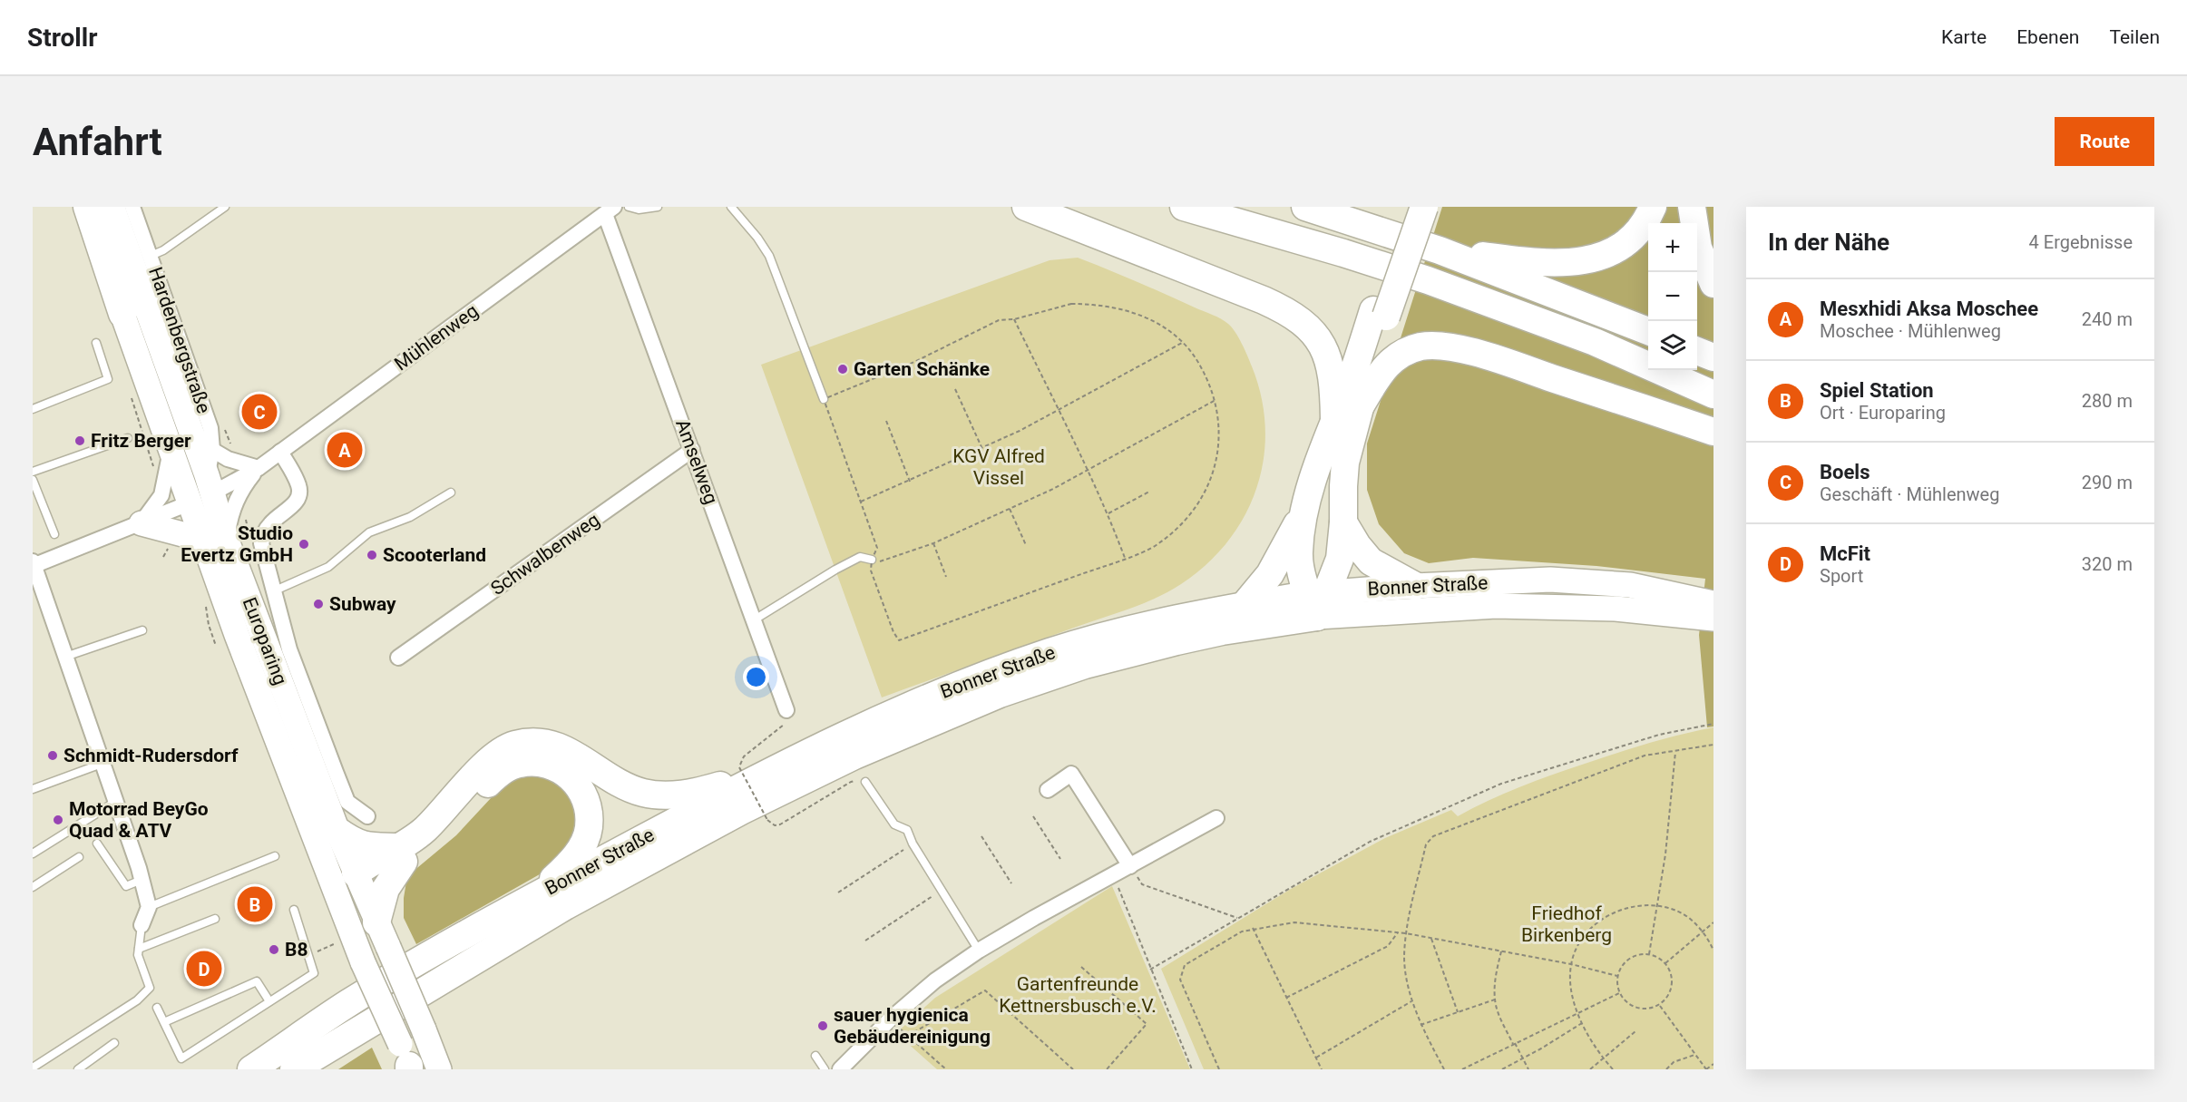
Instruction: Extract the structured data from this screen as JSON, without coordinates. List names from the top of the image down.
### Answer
{
  "streets": {
    "highway": ["Bonner Straße", "Europaring"],
    "street": [
      "Mühlenweg",
      "Hardenbergstraße",
      "Amselweg",
      "Schwalbenweg"
    ]
  },
  "crossings": [
    ["Mühlenweg", "Hardenbergstraße"],
    ["Mühlenweg", "Amselweg"],
    ["Mühlenweg", "Europaring"],
    ["Hardenbergstraße", "Europaring"],
    ["Amselweg", "Schwalbenweg"]
  ],
  "parks": ["KGV Alfred Vissel", "Friedhof Birkenberg", "Gartenfreunde Kettnersbusch e.V."],
  "places": [
    "Garten Schänke",
    "Fritz Berger",
    "Studio Evertz GmbH",
    "Scooterland",
    "Subway",
    "Schmidt-Rudersdorf",
    "Motorrad BeyGo Quad & ATV",
    "B8",
    "sauer hygienica Gebäudereinigung"
  ],
  "page": {
    "header": "Strollr",
    "nav": ["Karte", "Ebenen", "Teilen"],
    "buttons": "Route",
    "title": "Anfahrt",
    "heading": ["In der Nähe", "4 Ergebnisse"],
    "map_buttons": ["+", "−"],
    "list": [
      {
        "mark": "A",
        "name": "Mesxhidi Aksa Moschee",
        "note": "Moschee · Mühlenweg",
        "value": "240 m"
      },
      {
        "mark": "B",
        "name": "Spiel Station",
        "note": "Ort · Europaring",
        "value": "280 m"
      },
      {
        "mark": "C",
        "name": "Boels",
        "note": "Geschäft · Mühlenweg",
        "value": "290 m"
      },
      {
        "mark": "D",
        "name": "McFit",
        "note": "Sport",
        "value": "320 m"
      }
    ],
    "pins": [
      "C",
      "A",
      "B",
      "D"
    ]
  }
}
